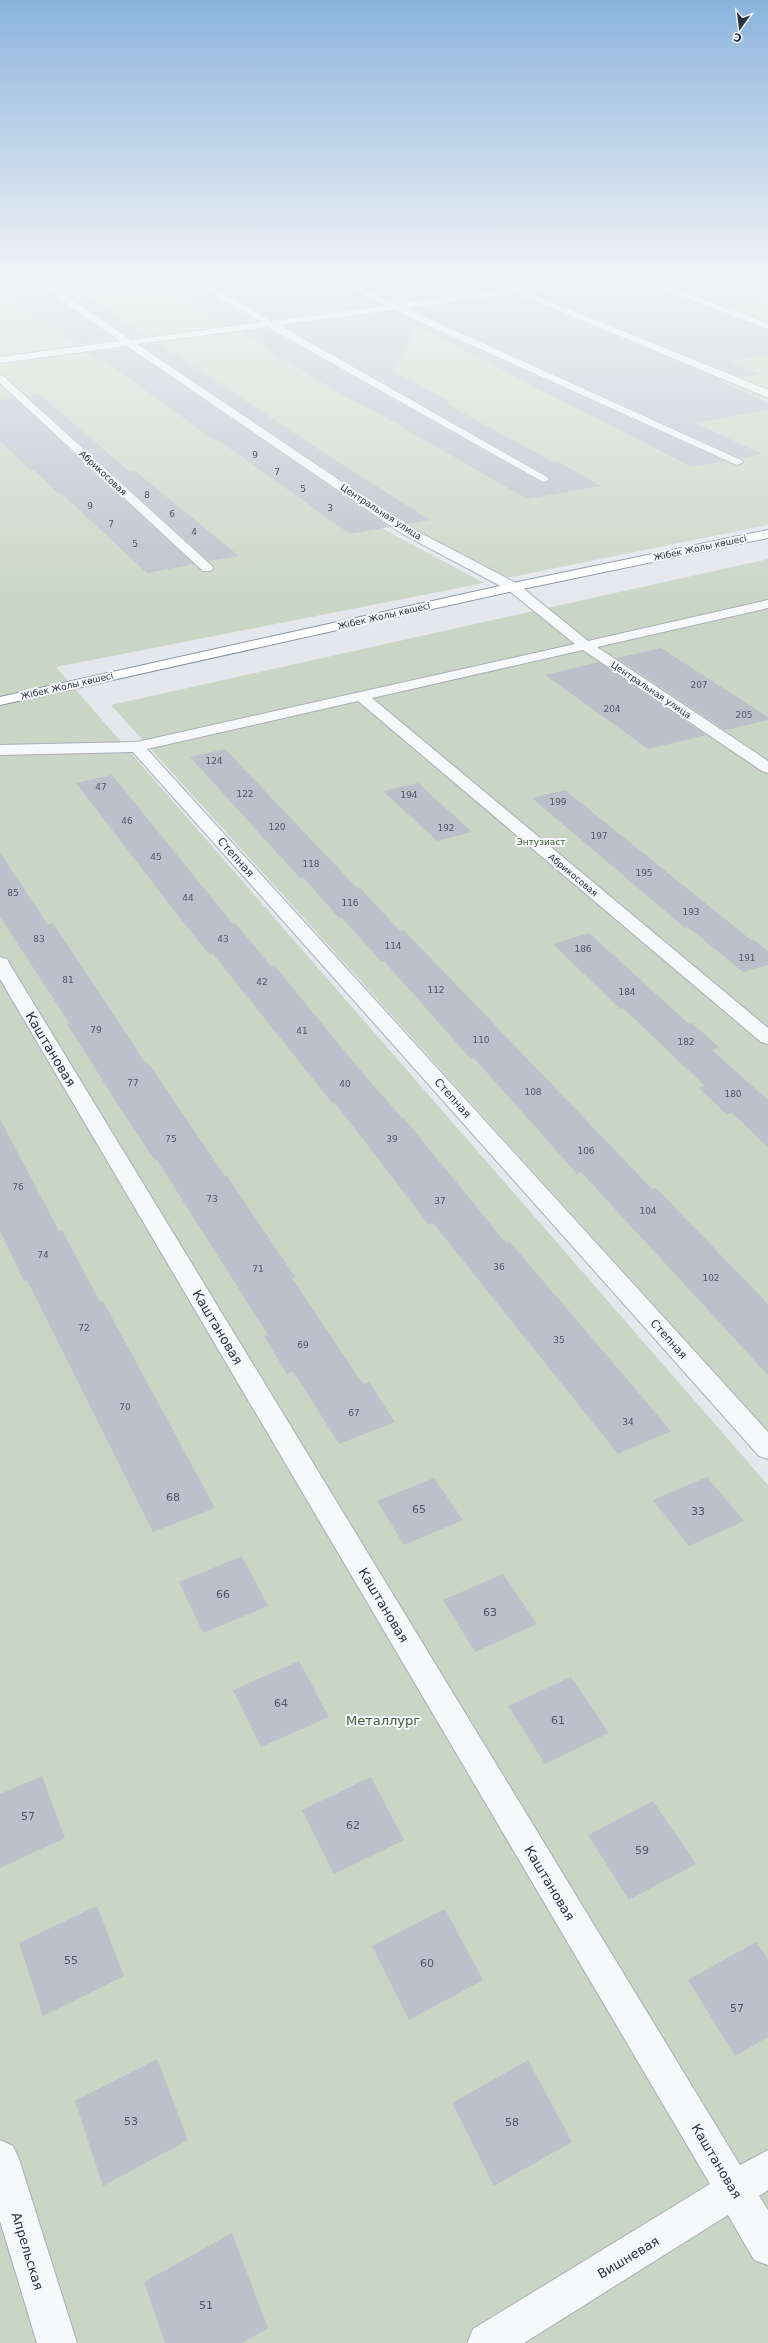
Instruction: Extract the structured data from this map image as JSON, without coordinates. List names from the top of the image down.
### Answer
{
  "streets": {
    "highway": ["Жібек Жолы көшесі"],
    "street": [
      "Абрикосовая",
      "Центральная улица",
      "Степная",
      "Каштановая",
      "Апрельская",
      "Вишневая"
    ]
  },
  "crossings": [
    ["Центральная улица", "Жібек Жолы көшесі"],
    ["Каштановая", "Вишневая"]
  ],
  "parks": ["Энтузиаст", "Металлург"],
  "house_numbers": [
    "9",
    "7",
    "5",
    "8",
    "9",
    "3",
    "6",
    "7",
    "4",
    "5",
    "207",
    "204",
    "205",
    "124",
    "47",
    "122",
    "194",
    "199",
    "46",
    "120",
    "192",
    "197",
    "45",
    "118",
    "195",
    "85",
    "44",
    "116",
    "193",
    "83",
    "43",
    "114",
    "186",
    "191",
    "81",
    "42",
    "112",
    "184",
    "79",
    "41",
    "110",
    "182",
    "77",
    "40",
    "108",
    "180",
    "75",
    "39",
    "106",
    "76",
    "73",
    "37",
    "104",
    "74",
    "36",
    "71",
    "102",
    "72",
    "35",
    "69",
    "70",
    "67",
    "34",
    "68",
    "65",
    "33",
    "66",
    "63",
    "64",
    "61",
    "57",
    "62",
    "59",
    "55",
    "60",
    "57",
    "53",
    "58",
    "51"
  ],
  "north": "bottom"
}
